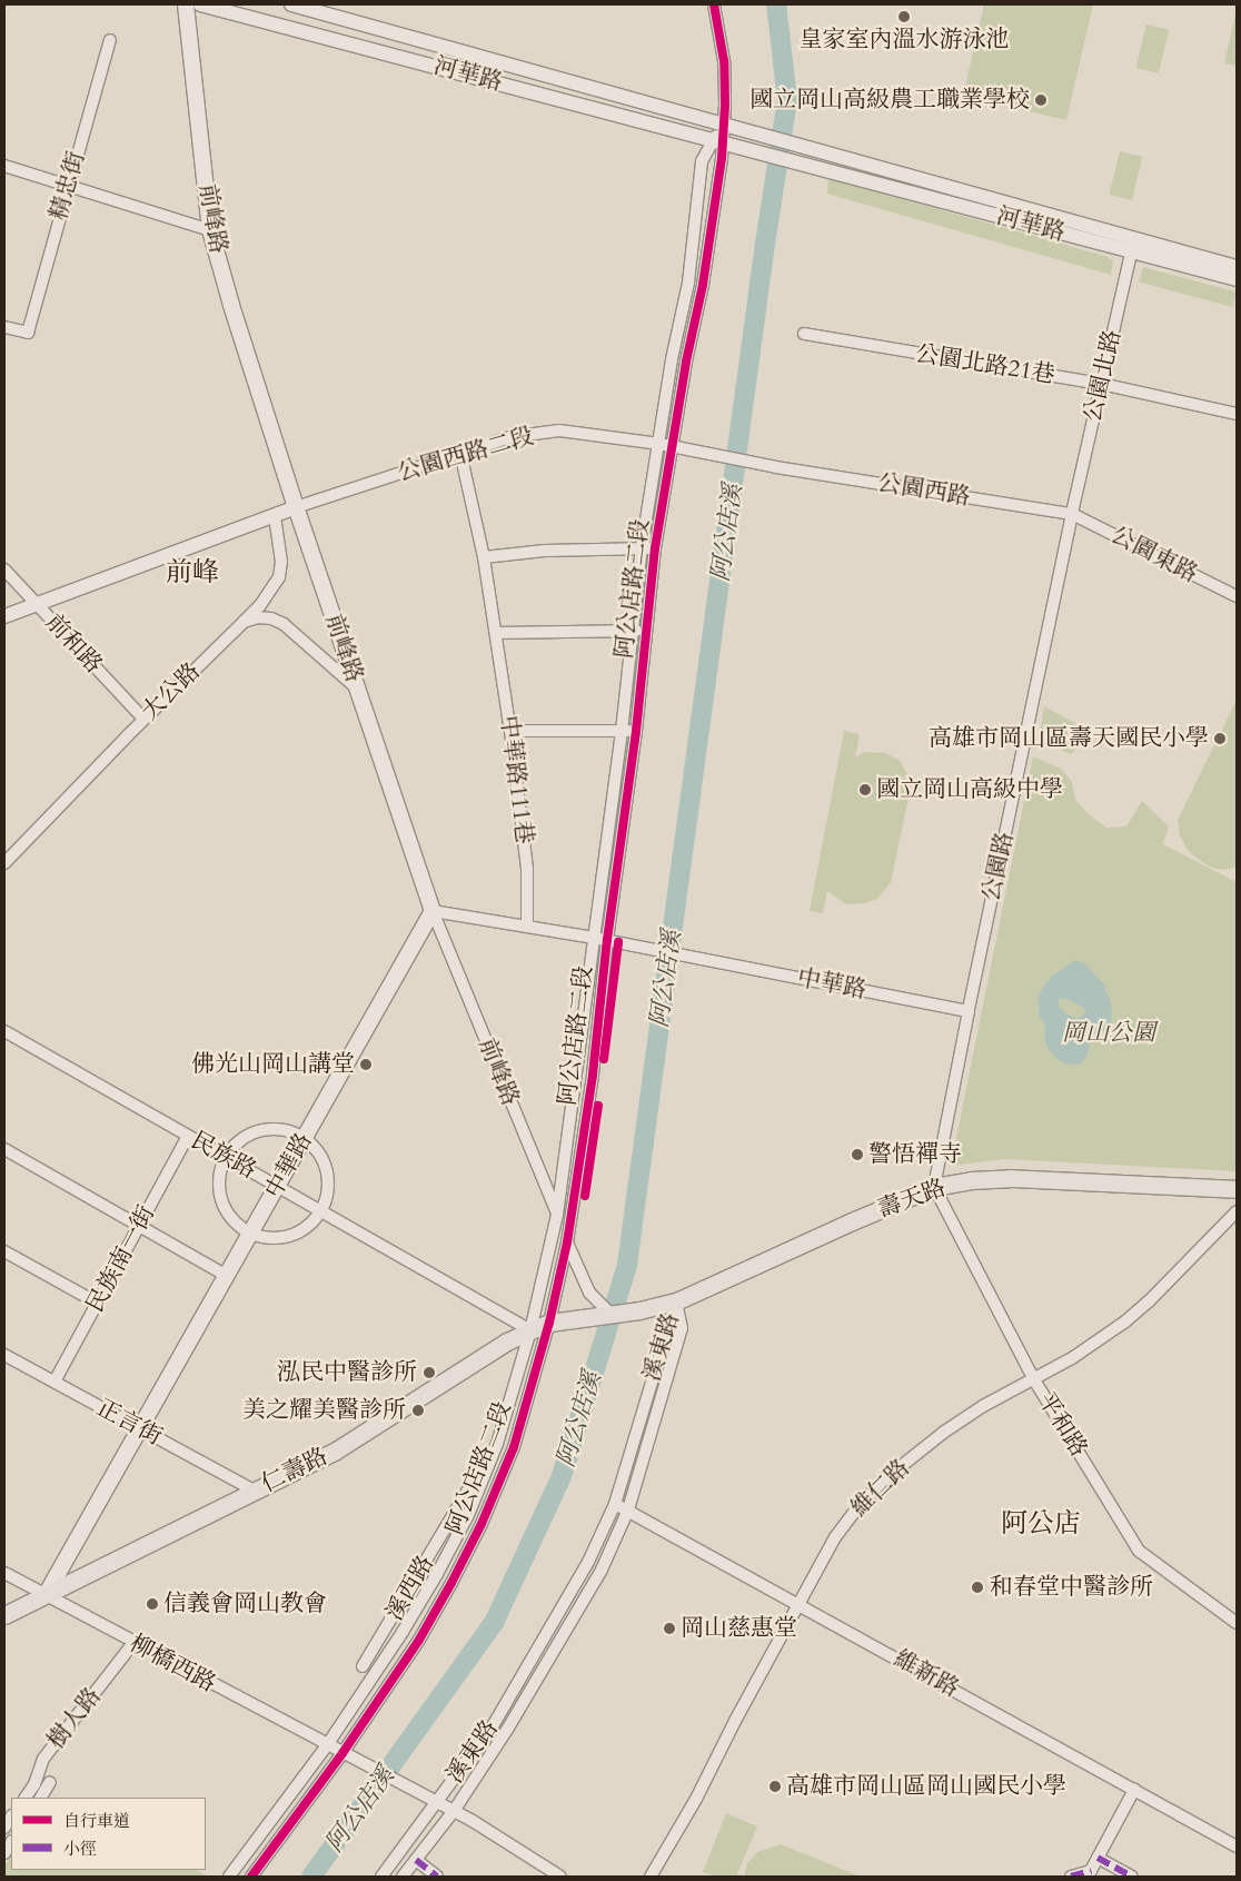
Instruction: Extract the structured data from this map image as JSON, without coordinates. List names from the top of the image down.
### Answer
{
  "streets": {
    "main road": [
      "前峰路",
      "中華路",
      "壽天路",
      "仁壽路"
    ],
    "street": [
      "河華路",
      "精忠街",
      "公園北路21巷",
      "公園北路",
      "公園西路二段",
      "公園西路",
      "公園東路",
      "阿公店路二段",
      "前和路",
      "大公路",
      "中華路111巷",
      "公園路",
      "民族路",
      "民族南一街",
      "溪東路",
      "正言街",
      "平和路",
      "維仁路",
      "溪西路",
      "柳橋西路",
      "維新路",
      "樹人路"
    ]
  },
  "crossings": [
    ["河華路", "公園北路"],
    ["河華路", "阿公店路二段"],
    ["前峰路", "公園西路二段"],
    ["前峰路", "阿公店路二段"],
    ["前峰路", "中華路"],
    ["前峰路", "壽天路"],
    ["前峰路", "仁壽路"],
    ["公園北路21巷", "公園北路"],
    ["公園北路", "公園西路"],
    ["公園北路", "公園東路"],
    ["公園北路", "公園路"],
    ["公園西路二段", "公園西路"],
    ["公園西路二段", "阿公店路二段"],
    ["公園西路二段", "中華路111巷"],
    ["公園西路", "公園東路"],
    ["公園西路", "阿公店路二段"],
    ["公園西路", "公園路"],
    ["公園東路", "公園路"],
    ["阿公店路二段", "中華路"],
    ["阿公店路二段", "民族路"],
    ["阿公店路二段", "仁壽路"],
    ["阿公店路二段", "柳橋西路"],
    ["前和路", "大公路"],
    ["公園路", "中華路"],
    ["公園路", "壽天路"],
    ["公園路", "平和路"],
    ["中華路", "民族路"],
    ["中華路", "正言街"],
    ["中華路", "仁壽路"],
    ["中華路", "柳橋西路"],
    ["民族路", "民族南一街"],
    ["民族路", "仁壽路"],
    ["壽天路", "溪東路"],
    ["壽天路", "平和路"],
    ["壽天路", "仁壽路"],
    ["民族南一街", "正言街"],
    ["溪東路", "柳橋西路"],
    ["溪東路", "維新路"],
    ["正言街", "仁壽路"],
    ["平和路", "維仁路"],
    ["仁壽路", "柳橋西路"],
    ["維仁路", "維新路"],
    ["柳橋西路", "樹人路"]
  ],
  "districts": ["前峰", "阿公店"],
  "water": ["阿公店溪"],
  "parks": ["岡山公園"],
  "places": [
    "皇家室內溫水游泳池",
    "國立岡山高級農工職業學校",
    "高雄市岡山區壽天國民小學",
    "國立岡山高級中學",
    "佛光山岡山講堂",
    "警悟禪寺",
    "泓民中醫診所",
    "美之耀美醫診所",
    "和春堂中醫診所",
    "信義會岡山教會",
    "岡山慈惠堂",
    "高雄市岡山區岡山國民小學"
  ],
  "legend": ["自行車道", "小徑"]
}
